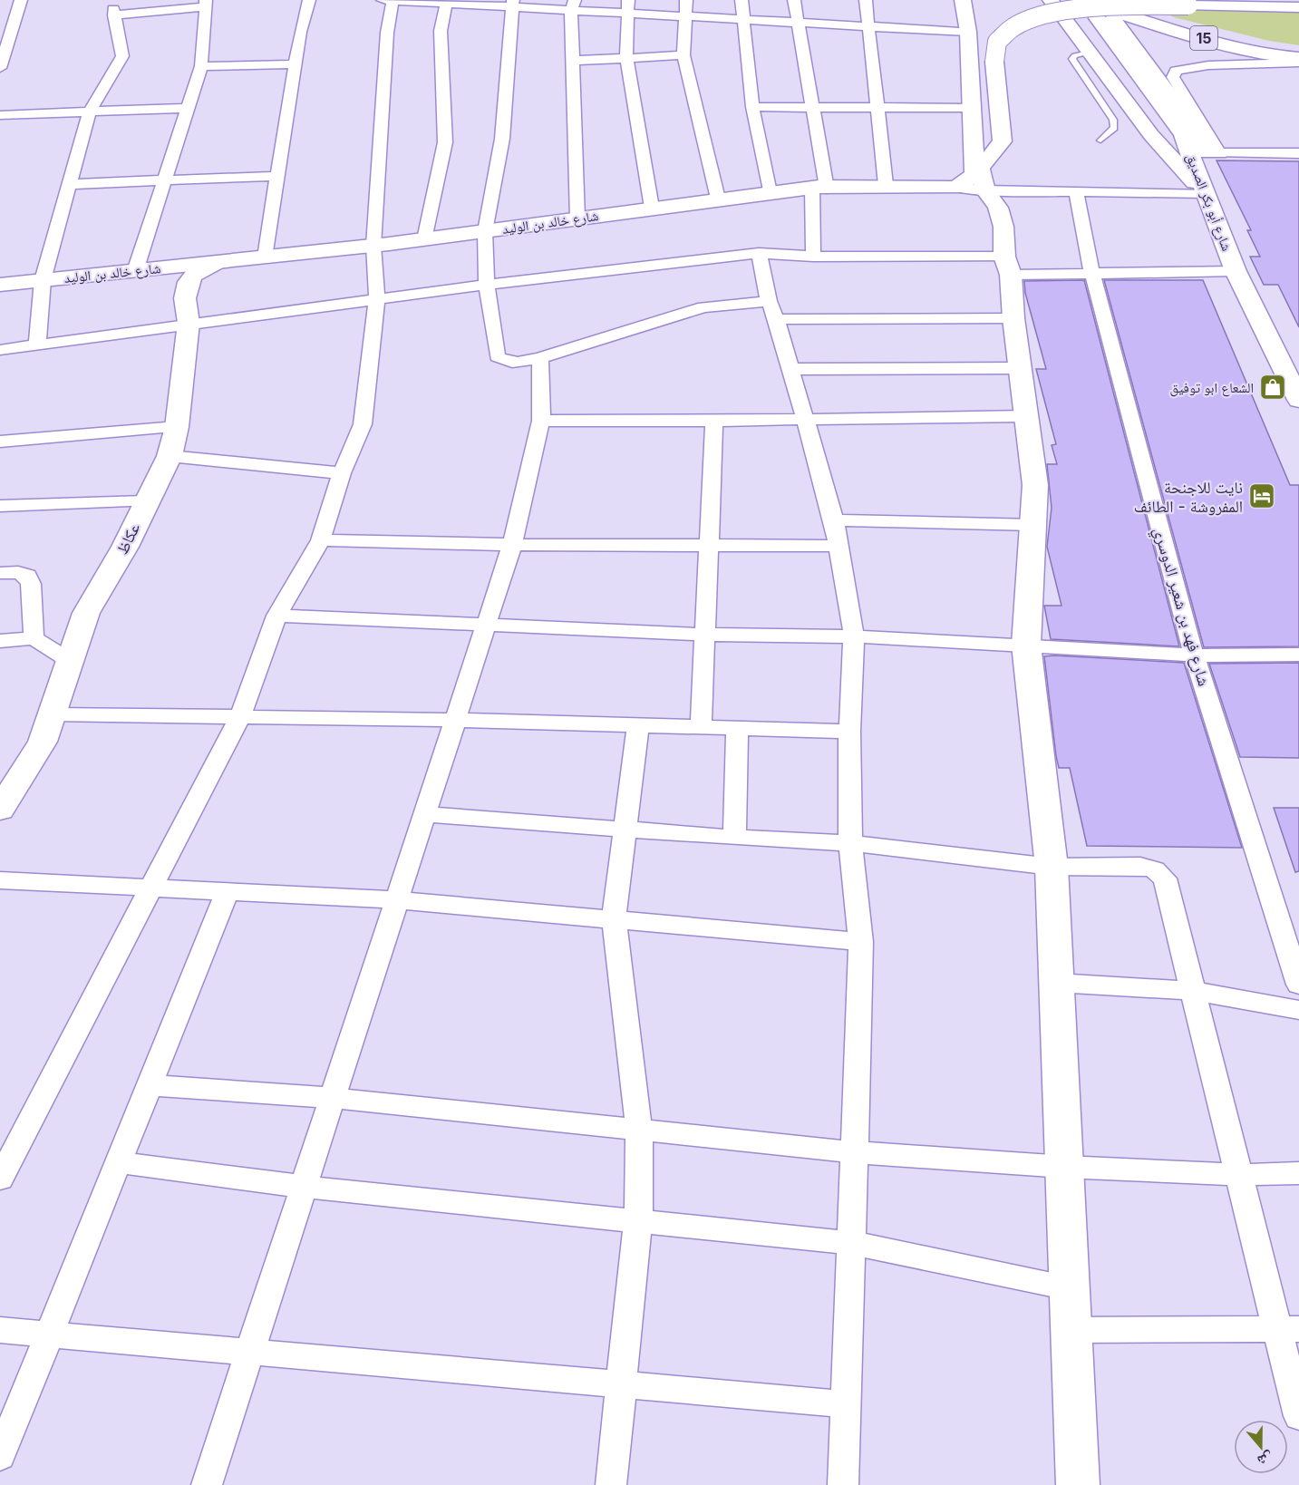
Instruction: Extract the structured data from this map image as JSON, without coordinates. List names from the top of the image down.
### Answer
{
  "streets": {
    "main road": [
      "15",
      "شارع أبو بكر الصديق",
      "شارع خالد بن الوليد",
      "عكاظ"
    ],
    "street": ["شارع فهد بن شعير الدوسري"]
  },
  "crossings": [
    ["15", "شارع أبو بكر الصديق"],
    ["شارع خالد بن الوليد", "عكاظ"]
  ],
  "places": {
    "shop": ["الشعاع ابو توفيق"],
    "hotel": ["نايت للاجنحة المفروشة - الطائف"]
  },
  "north": "bottom"
}
